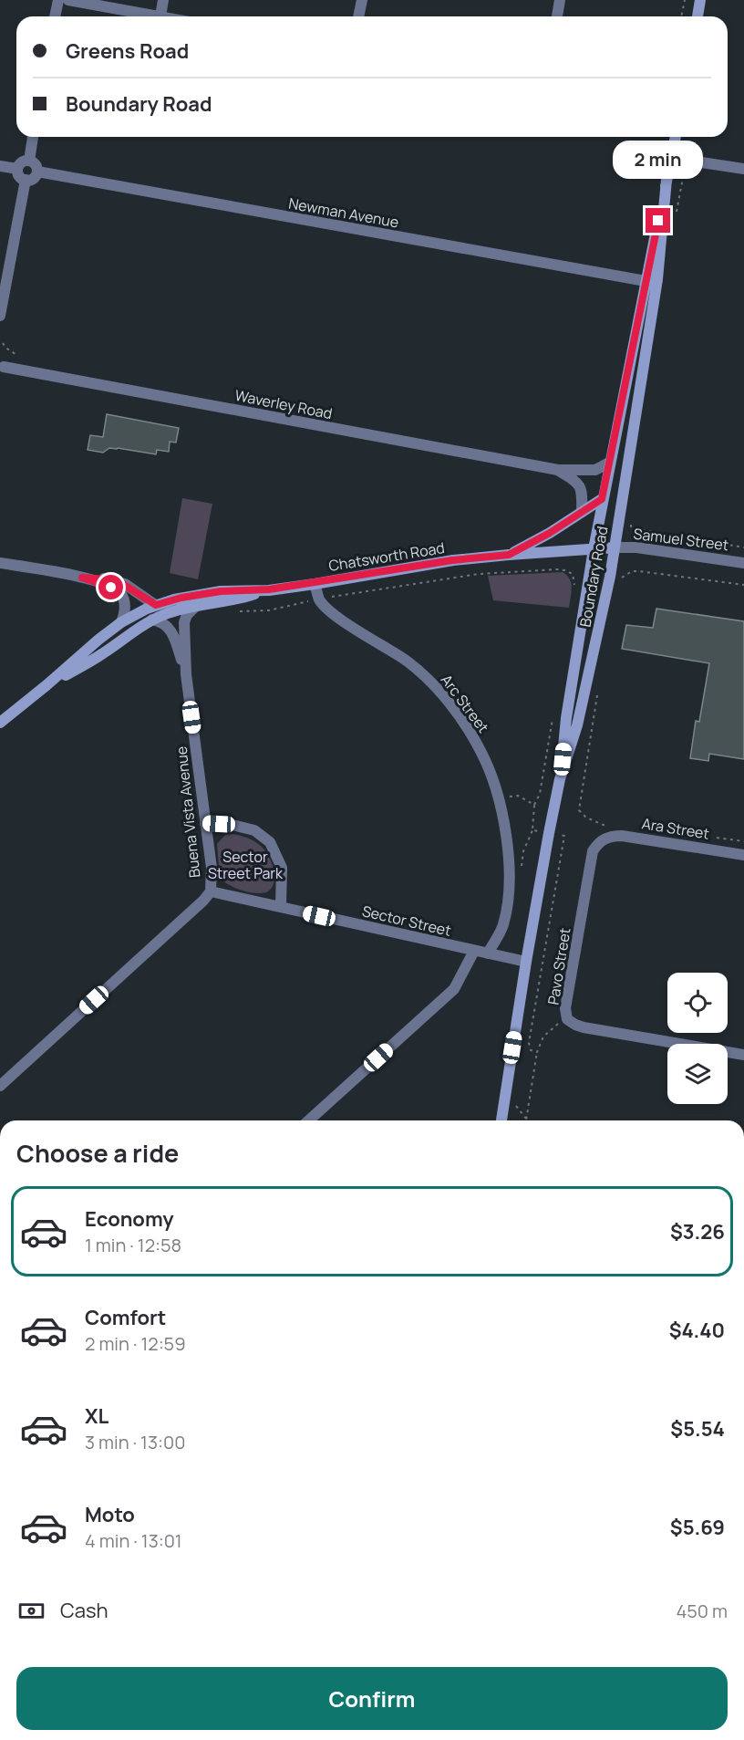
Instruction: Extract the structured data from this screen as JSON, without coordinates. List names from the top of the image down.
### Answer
{
  "streets": {
    "main road": ["Chatsworth Road", "Boundary Road"],
    "street": [
      "Newman Avenue",
      "Waverley Road",
      "Samuel Street",
      "Arc Street",
      "Buena Vista Avenue",
      "Ara Street",
      "Sector Street",
      "Pavo Street"
    ]
  },
  "crossings": [
    ["Newman Avenue", "Boundary Road"],
    ["Waverley Road", "Chatsworth Road"],
    ["Waverley Road", "Boundary Road"],
    ["Samuel Street", "Chatsworth Road"],
    ["Samuel Street", "Boundary Road"],
    ["Chatsworth Road", "Boundary Road"],
    ["Chatsworth Road", "Arc Street"],
    ["Chatsworth Road", "Buena Vista Avenue"],
    ["Boundary Road", "Sector Street"],
    ["Arc Street", "Sector Street"],
    ["Buena Vista Avenue", "Sector Street"],
    ["Ara Street", "Pavo Street"]
  ],
  "parks": ["Sector Street Park"],
  "page": {
    "banner": ["Greens Road", "Boundary Road"],
    "bubble": "2 min",
    "heading": "Choose a ride",
    "list": [
      {
        "name": "Economy",
        "note": "1 min · 12:58",
        "value": "$3.26"
      },
      {
        "name": "Comfort",
        "note": "2 min · 12:59",
        "value": "$4.40"
      },
      {
        "name": "XL",
        "note": "3 min · 13:00",
        "value": "$5.54"
      },
      {
        "name": "Moto",
        "note": "4 min · 13:01",
        "value": "$5.69"
      }
    ],
    "pay": ["Cash", "450 m"],
    "buttons": "Confirm"
  }
}
